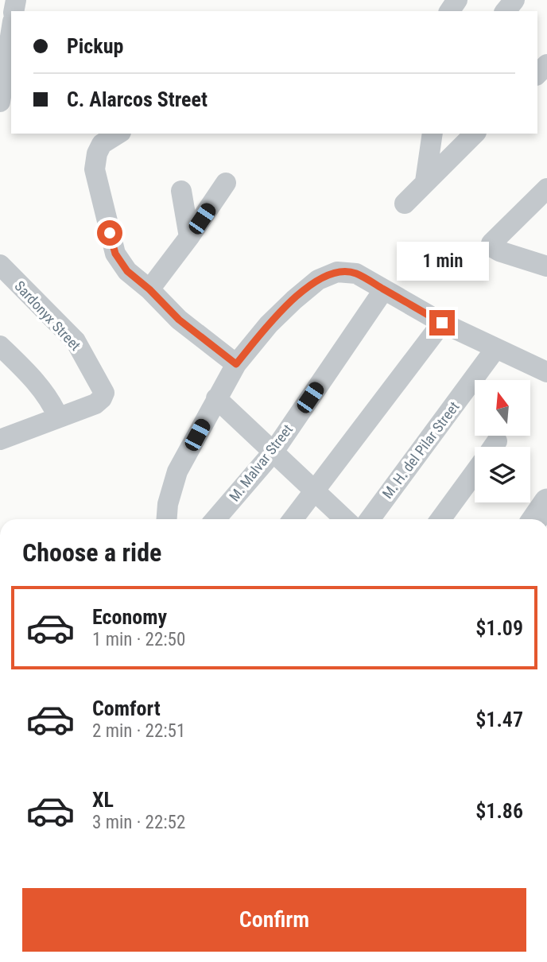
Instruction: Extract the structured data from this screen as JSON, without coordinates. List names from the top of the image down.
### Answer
{
  "streets": {
    "street": ["Sardonyx Street", "M. H. del Pilar Street", "M. Malvar Street"]
  },
  "north": "top",
  "page": {
    "banner": ["Pickup", "C. Alarcos Street"],
    "bubble": "1 min",
    "heading": "Choose a ride",
    "list": [
      {
        "name": "Economy",
        "note": "1 min · 22:50",
        "value": "$1.09"
      },
      {
        "name": "Comfort",
        "note": "2 min · 22:51",
        "value": "$1.47"
      },
      {
        "name": "XL",
        "note": "3 min · 22:52",
        "value": "$1.86"
      }
    ],
    "buttons": "Confirm"
  }
}
